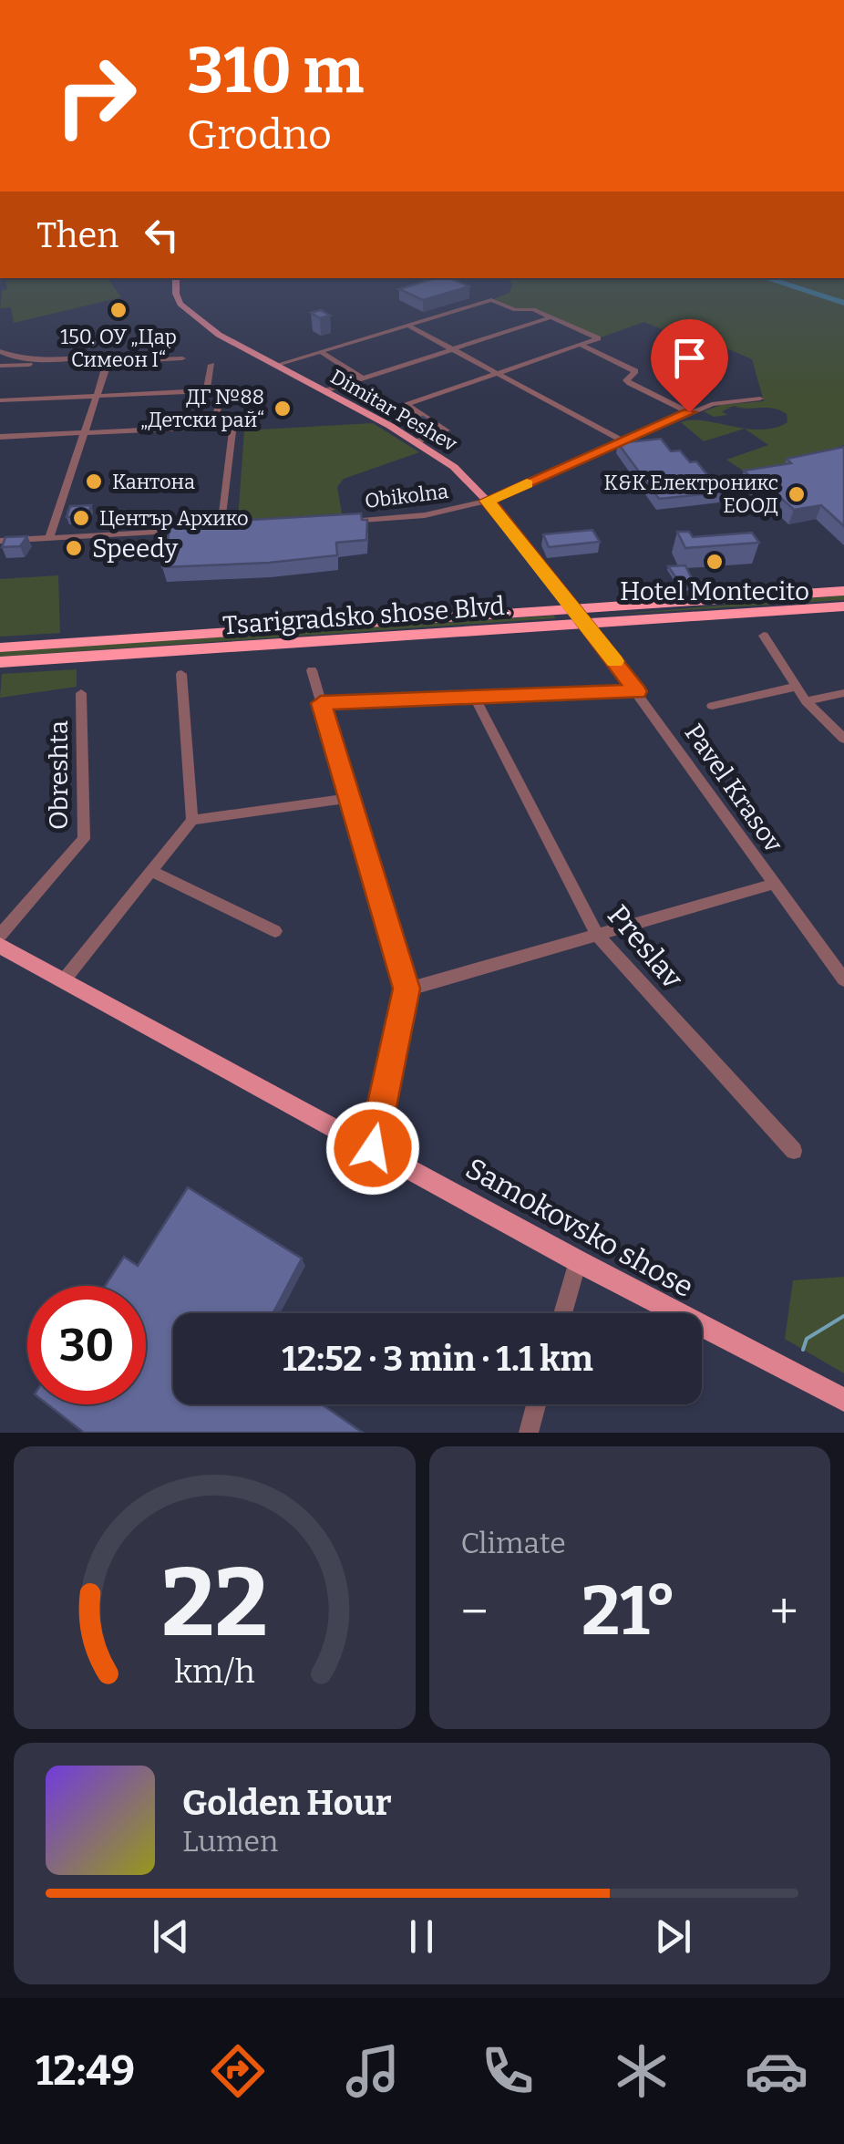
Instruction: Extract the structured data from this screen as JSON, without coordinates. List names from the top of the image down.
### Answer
{
  "streets": {
    "highway": ["Tsarigradsko shose Blvd."],
    "main road": ["Dimitar Peshev", "Samokovsko shose"],
    "street": [
      "Obikolna",
      "Obreshta",
      "Pavel Krasov",
      "Preslav"
    ]
  },
  "crossings": [
    ["Dimitar Peshev", "Obikolna"],
    ["Dimitar Peshev", "Tsarigradsko shose Blvd."],
    ["Dimitar Peshev", "Pavel Krasov"],
    ["Tsarigradsko shose Blvd.", "Pavel Krasov"],
    ["Obreshta", "Samokovsko shose"]
  ],
  "places": [
    "150. ОУ „Цар Симеон I“",
    "ДГ №88 „Детски рай“",
    "Кантона",
    "K&K Електроникс ЕООД",
    "Център Архико",
    "Speedy",
    "Hotel Montecito"
  ],
  "page": {
    "turn": ["310 m", "Grodno"],
    "then": "Then",
    "limit": "30",
    "trip": "12:52 · 3 min · 1.1 km",
    "tile": "Climate",
    "heat": ["−", "21°", "+"],
    "song": ["Golden Hour", "Lumen"],
    "tabs": "12:49",
    "gauge": ["22", "km/h"]
  }
}
